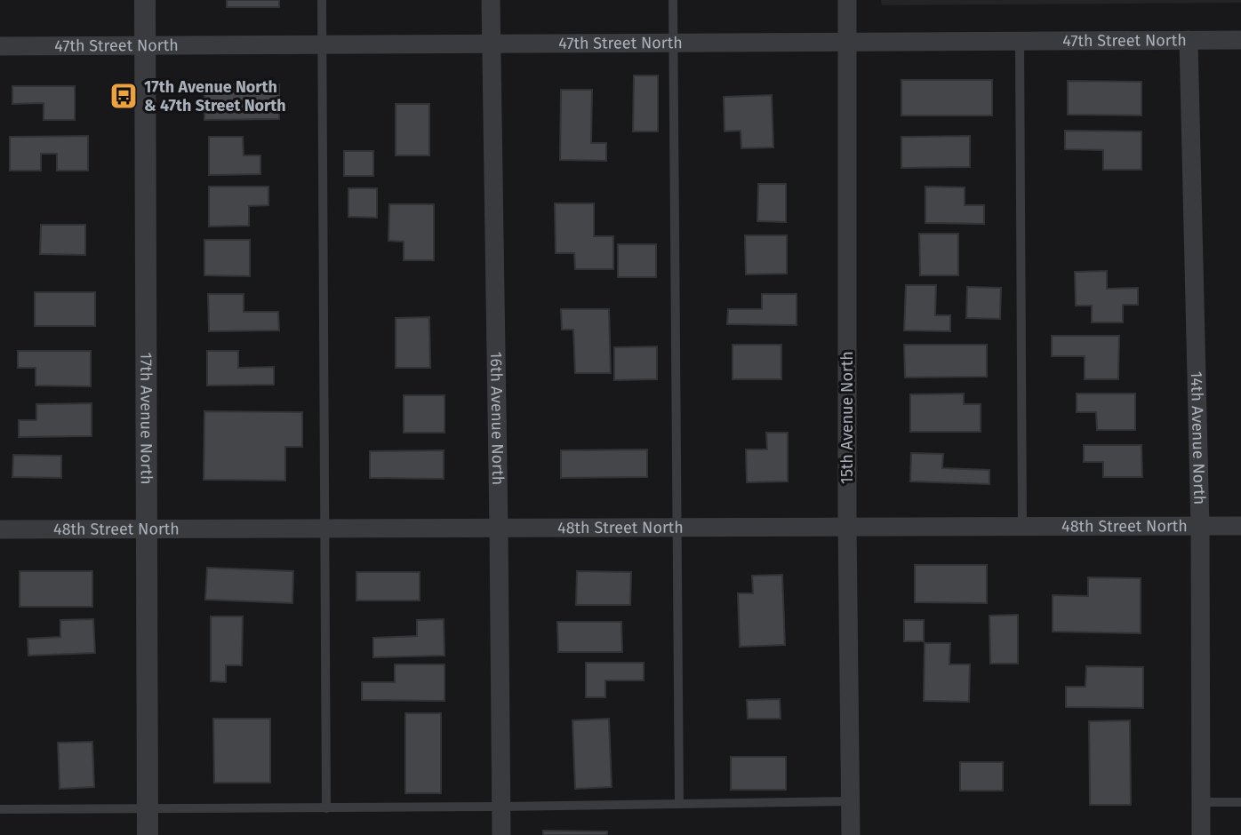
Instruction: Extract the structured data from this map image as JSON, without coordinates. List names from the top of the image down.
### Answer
{
  "streets": {
    "street": [
      "47th Street North",
      "17th Avenue North",
      "16th Avenue North",
      "15th Avenue North",
      "14th Avenue North",
      "48th Street North"
    ]
  },
  "crossings": [
    ["47th Street North", "17th Avenue North"],
    ["47th Street North", "16th Avenue North"],
    ["47th Street North", "15th Avenue North"],
    ["47th Street North", "14th Avenue North"],
    ["17th Avenue North", "48th Street North"],
    ["16th Avenue North", "48th Street North"],
    ["15th Avenue North", "48th Street North"],
    ["14th Avenue North", "48th Street North"]
  ],
  "places": {
    "bus stop": ["17th Avenue North & 47th Street North"]
  }
}
